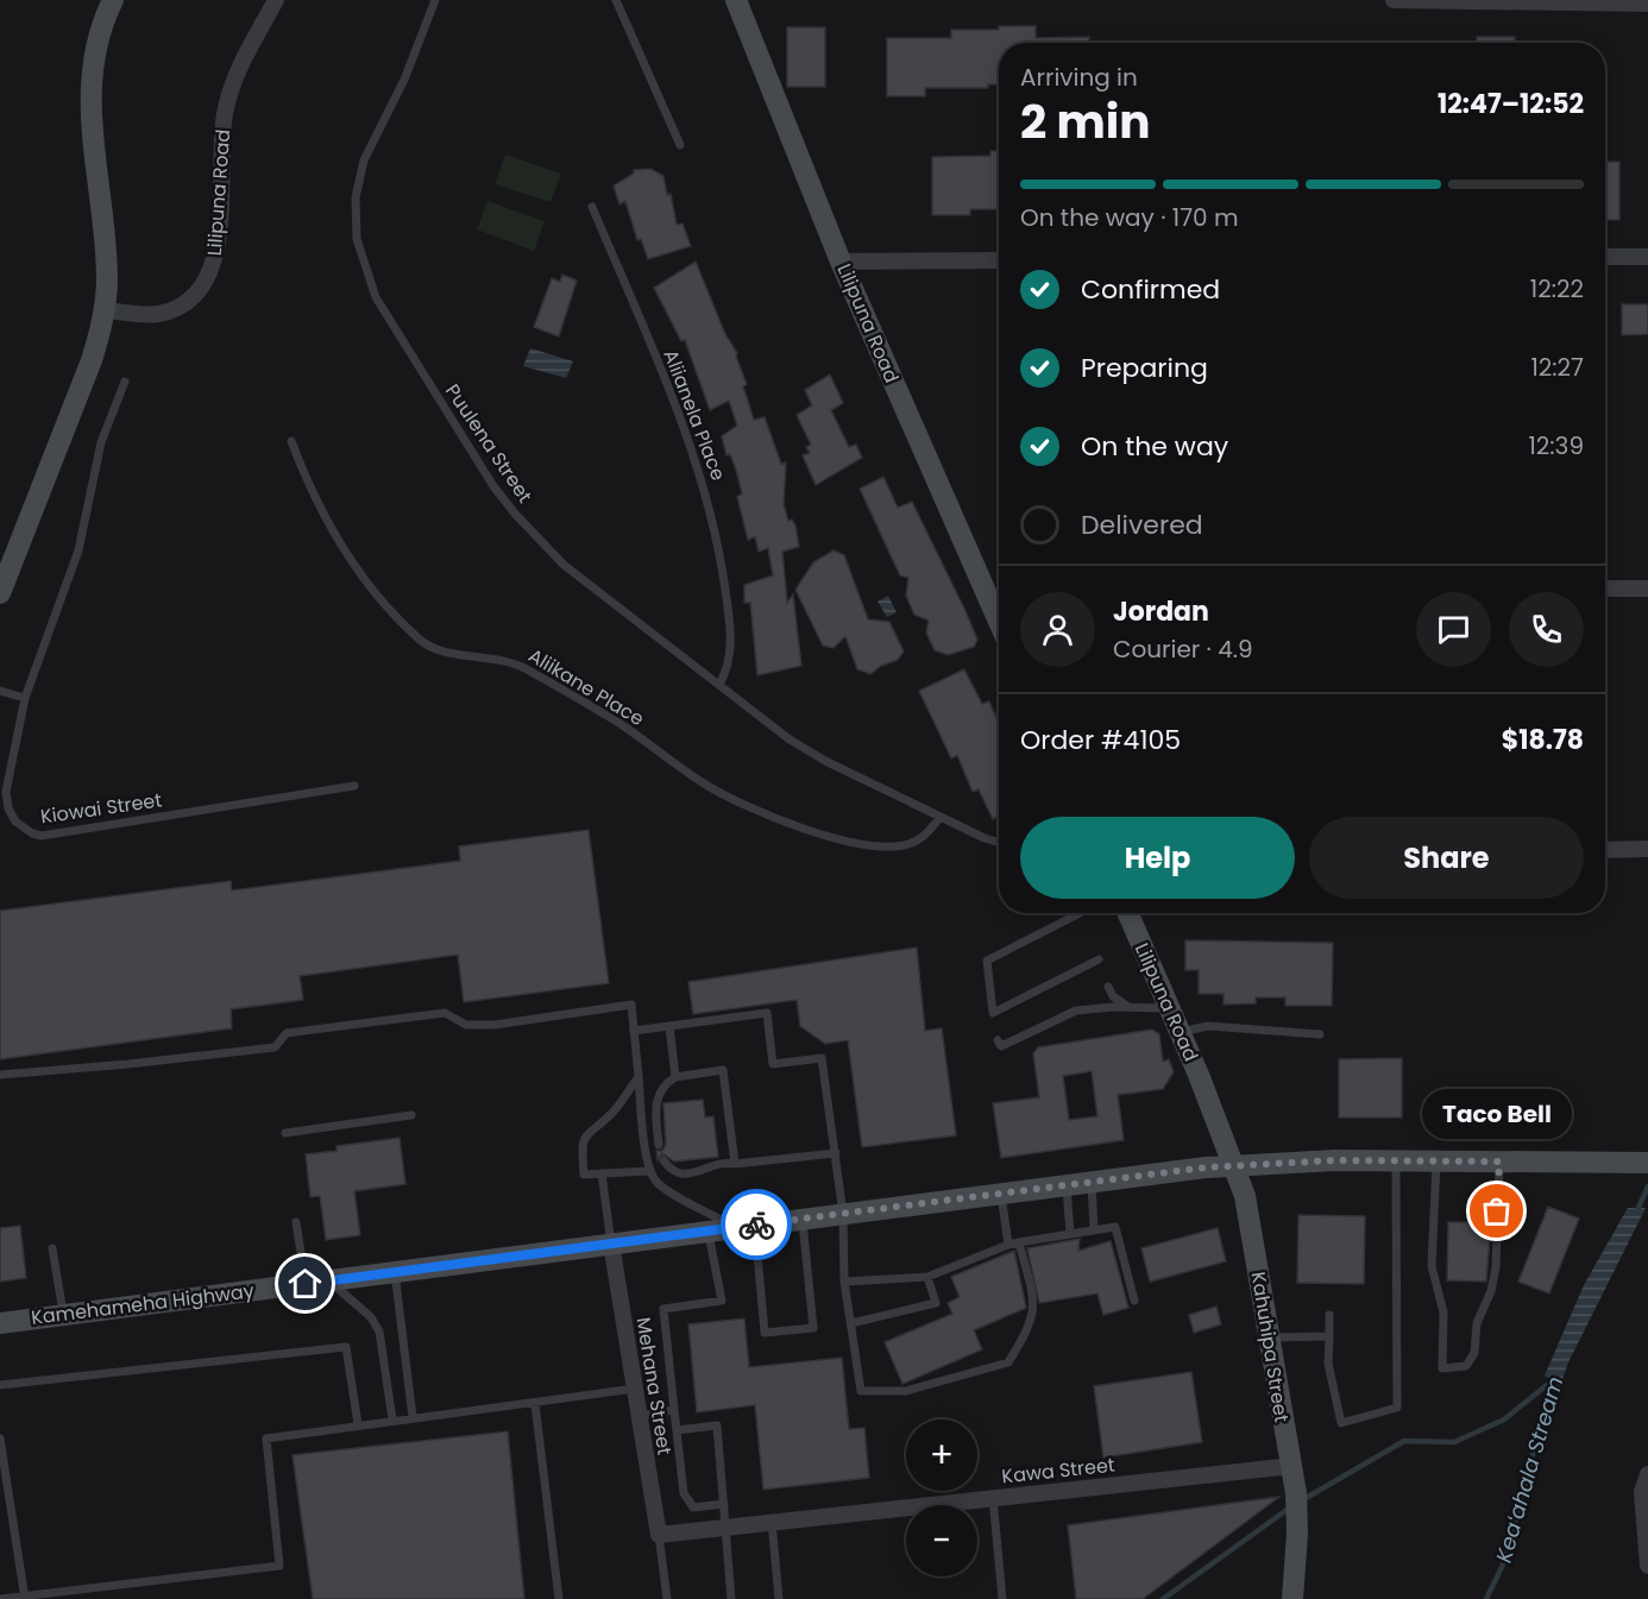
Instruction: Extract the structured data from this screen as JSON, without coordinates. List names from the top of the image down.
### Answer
{
  "streets": {
    "street": [
      "Lilipuna Road",
      "Kamehameha Highway",
      "Kahuhipa Street",
      "Mehana Street",
      "Kawa Street"
    ],
    "lane": [
      "Aliianela Place",
      "Puulena Street",
      "Aliikane Place",
      "Kiowai Street"
    ]
  },
  "crossings": [
    ["Lilipuna Road", "Kahuhipa Street"],
    ["Aliianela Place", "Puulena Street"],
    ["Puulena Street", "Aliikane Place"],
    ["Kamehameha Highway", "Kahuhipa Street"],
    ["Kamehameha Highway", "Mehana Street"],
    ["Kahuhipa Street", "Kawa Street"],
    ["Mehana Street", "Kawa Street"]
  ],
  "water": ["Keaʻahala Stream"],
  "places": ["Taco Bell"],
  "page": {
    "heading": ["2 min", "Arriving in", "12:47–12:52"],
    "panel": [
      "Jordan",
      "Courier · 4.9",
      "Order #4105",
      "$18.78"
    ],
    "bar": "On the way · 170 m",
    "list": [
      ["Confirmed", "12:22"],
      ["Preparing", "12:27"],
      ["On the way", "12:39"],
      "Delivered"
    ],
    "buttons": ["Help", "Share"],
    "bubble": "Taco Bell",
    "map_buttons": ["+", "−"]
  }
}
